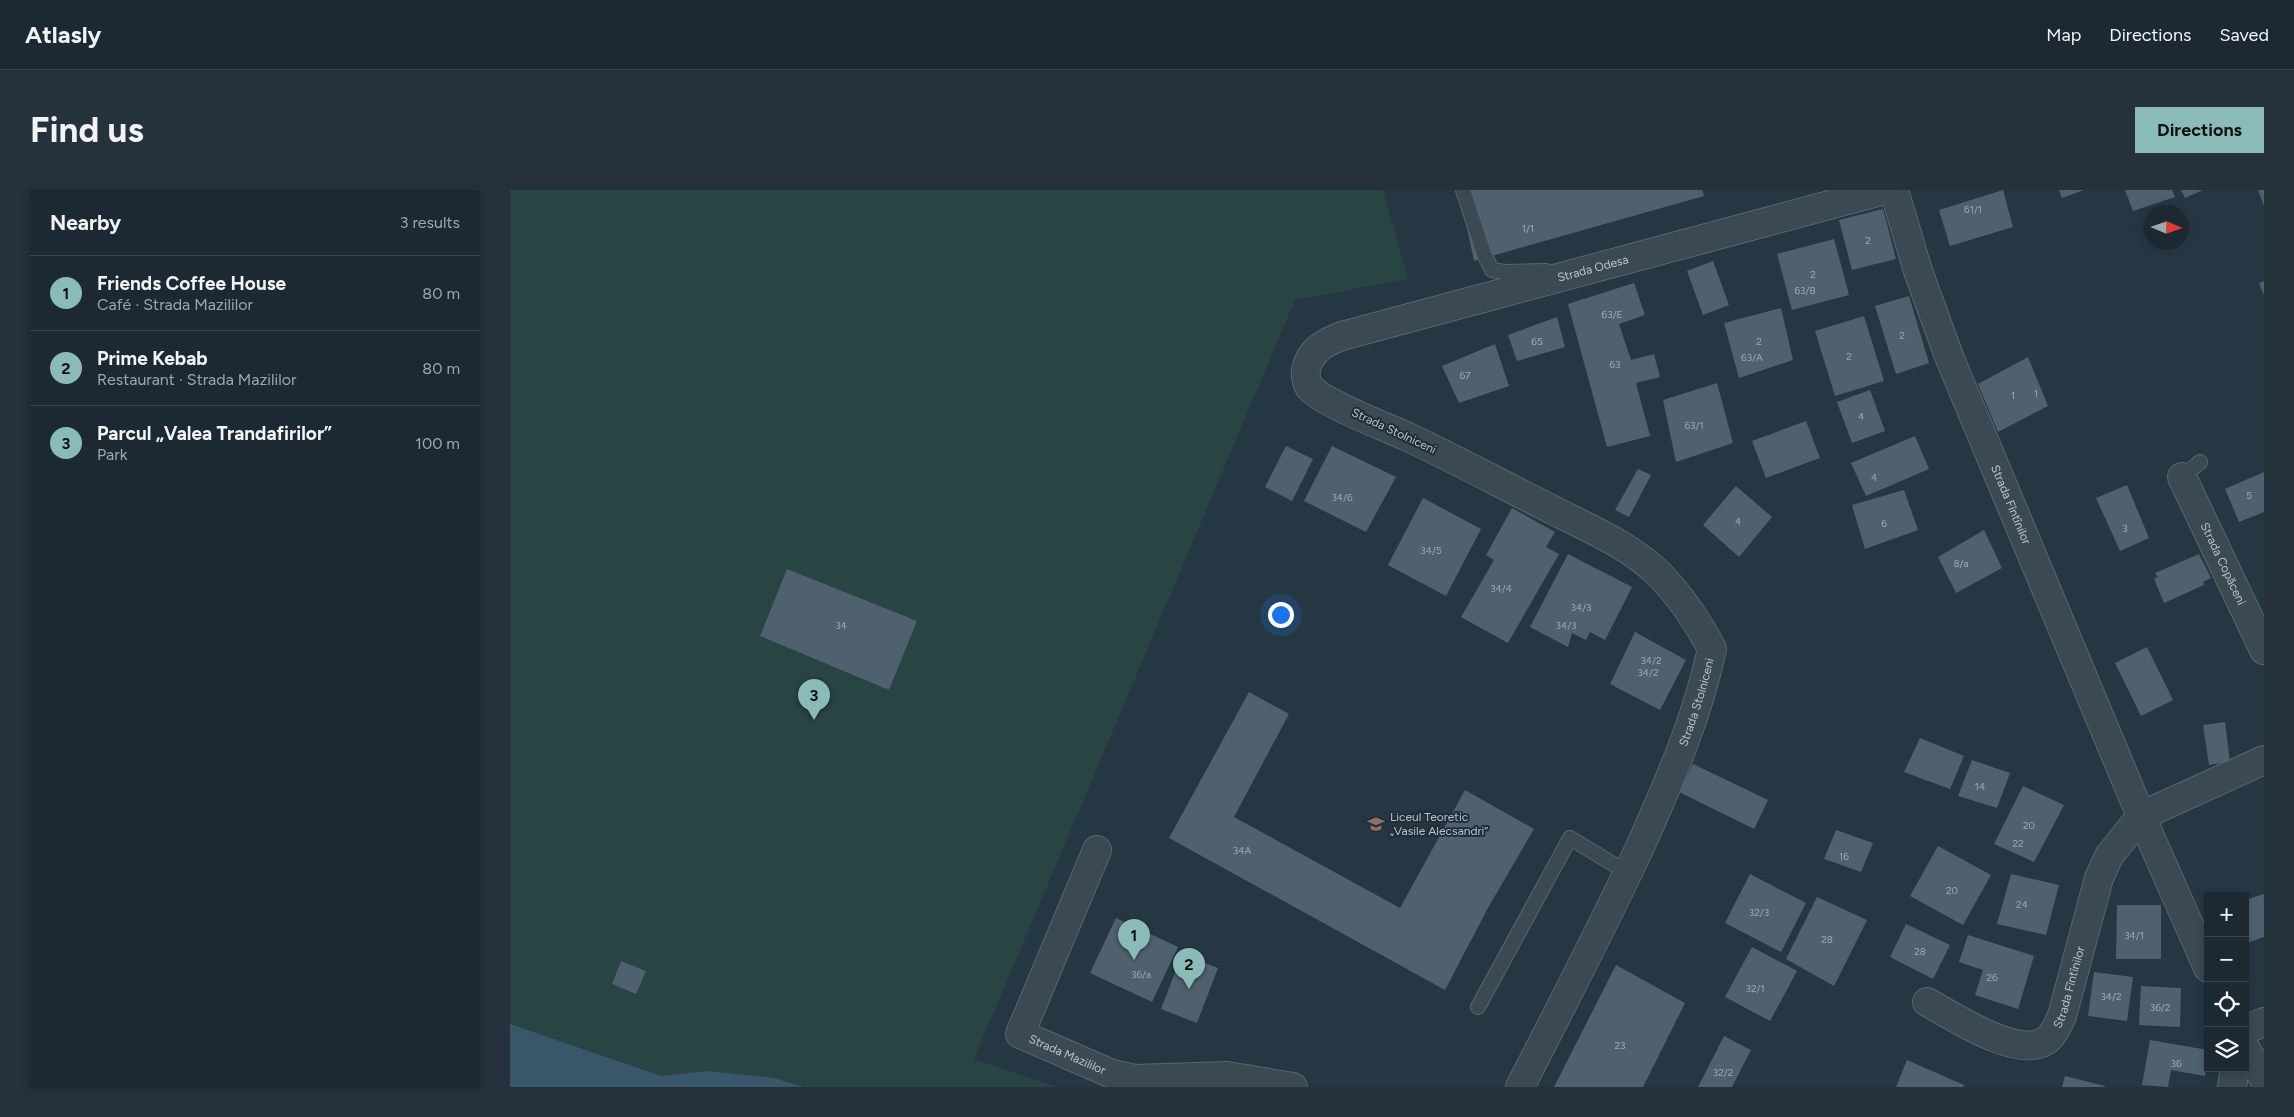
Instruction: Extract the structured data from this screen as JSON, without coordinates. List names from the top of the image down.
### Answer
{
  "streets": {
    "street": [
      "Strada Odesa",
      "Strada Stolniceni",
      "Strada Fîntînilor",
      "Strada Copăceni",
      "Strada Mazililor"
    ]
  },
  "crossings": [
    ["Strada Odesa", "Strada Stolniceni"]
  ],
  "places": {
    "school or university": ["Liceul Teoretic „Vasile Alecsandri”"]
  },
  "house_numbers": [
    "61/1",
    "1/1",
    "2",
    "2",
    "63/B",
    "63/E",
    "2",
    "65",
    "2",
    "2",
    "63/A",
    "63",
    "67",
    "1",
    "1",
    "4",
    "63/1",
    "4",
    "5",
    "34/6",
    "4",
    "6",
    "3",
    "34/5",
    "8/a",
    "34/4",
    "34/3",
    "34",
    "34/3",
    "34/2",
    "34/2",
    "14",
    "20",
    "22",
    "34A",
    "16",
    "20",
    "24",
    "32/3",
    "34/1",
    "28",
    "28",
    "36/a",
    "26",
    "32/1",
    "34/2",
    "36/2",
    "23",
    "36",
    "32/2"
  ],
  "north": "right",
  "page": {
    "header": "Atlasly",
    "nav": ["Map", "Directions", "Saved"],
    "buttons": "Directions",
    "title": "Find us",
    "heading": ["Nearby", "3 results"],
    "list": [
      {
        "mark": "1",
        "name": "Friends Coffee House",
        "note": "Café · Strada Mazililor",
        "value": "80 m"
      },
      {
        "mark": "2",
        "name": "Prime Kebab",
        "note": "Restaurant · Strada Mazililor",
        "value": "80 m"
      },
      {
        "mark": "3",
        "name": "Parcul „Valea Trandafirilor”",
        "note": "Park",
        "value": "100 m"
      }
    ],
    "pins": ["3", "1", "2"],
    "map_buttons": ["+", "−"]
  }
}
